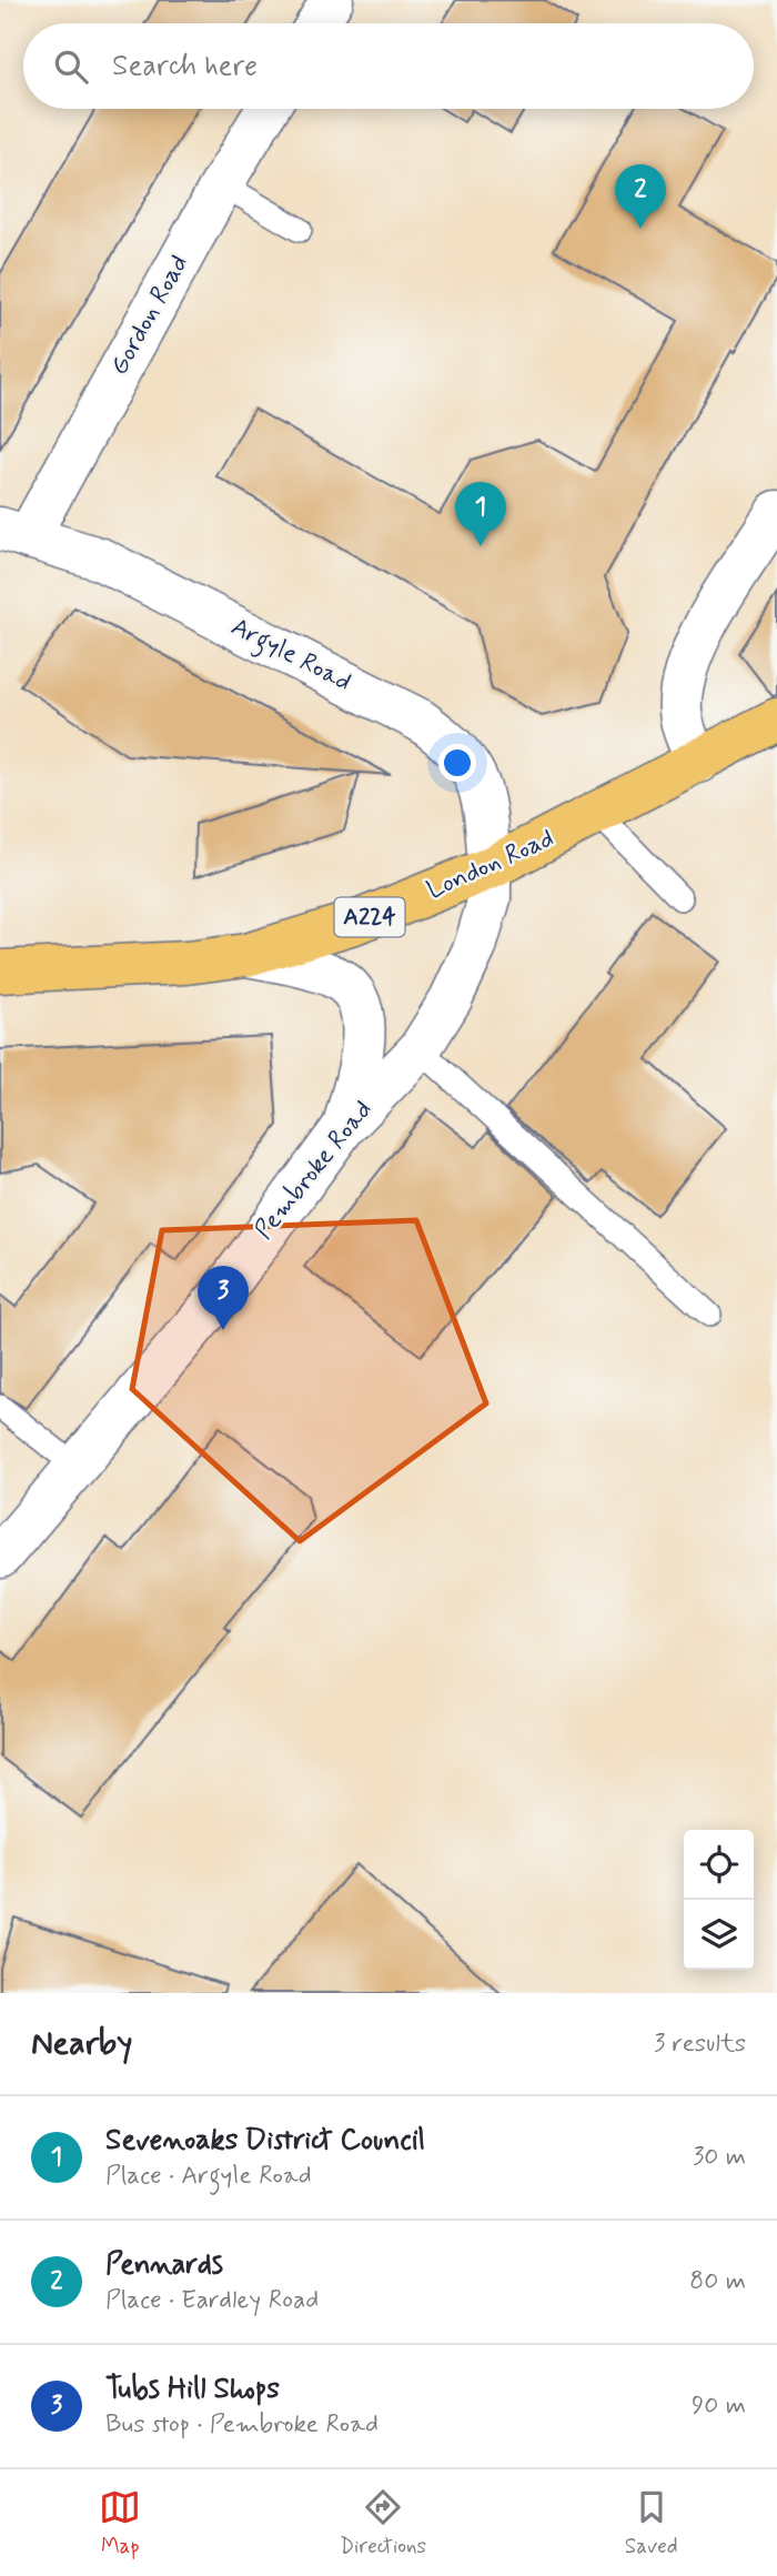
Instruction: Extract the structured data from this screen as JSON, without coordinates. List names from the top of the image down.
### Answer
{
  "streets": {
    "main road": ["London Road", "A224"],
    "street": ["Gordon Road", "Argyle Road", "Pembroke Road"]
  },
  "crossings": [
    ["Gordon Road", "Argyle Road"],
    ["Argyle Road", "London Road"],
    ["Argyle Road", "Pembroke Road"],
    ["London Road", "Pembroke Road"]
  ],
  "page": {
    "search": "Search here",
    "pins": ["2", "1", "3"],
    "heading": ["Nearby", "3 results"],
    "list": [
      {
        "mark": "1",
        "name": "Sevenoaks District Council",
        "note": "Place · Argyle Road",
        "value": "30 m"
      },
      {
        "mark": "2",
        "name": "Pennards",
        "note": "Place · Eardley Road",
        "value": "80 m"
      },
      {
        "mark": "3",
        "name": "Tubs Hill Shops",
        "note": "Bus stop · Pembroke Road",
        "value": "90 m"
      }
    ],
    "nav": ["Map", "Directions", "Saved"]
  }
}
